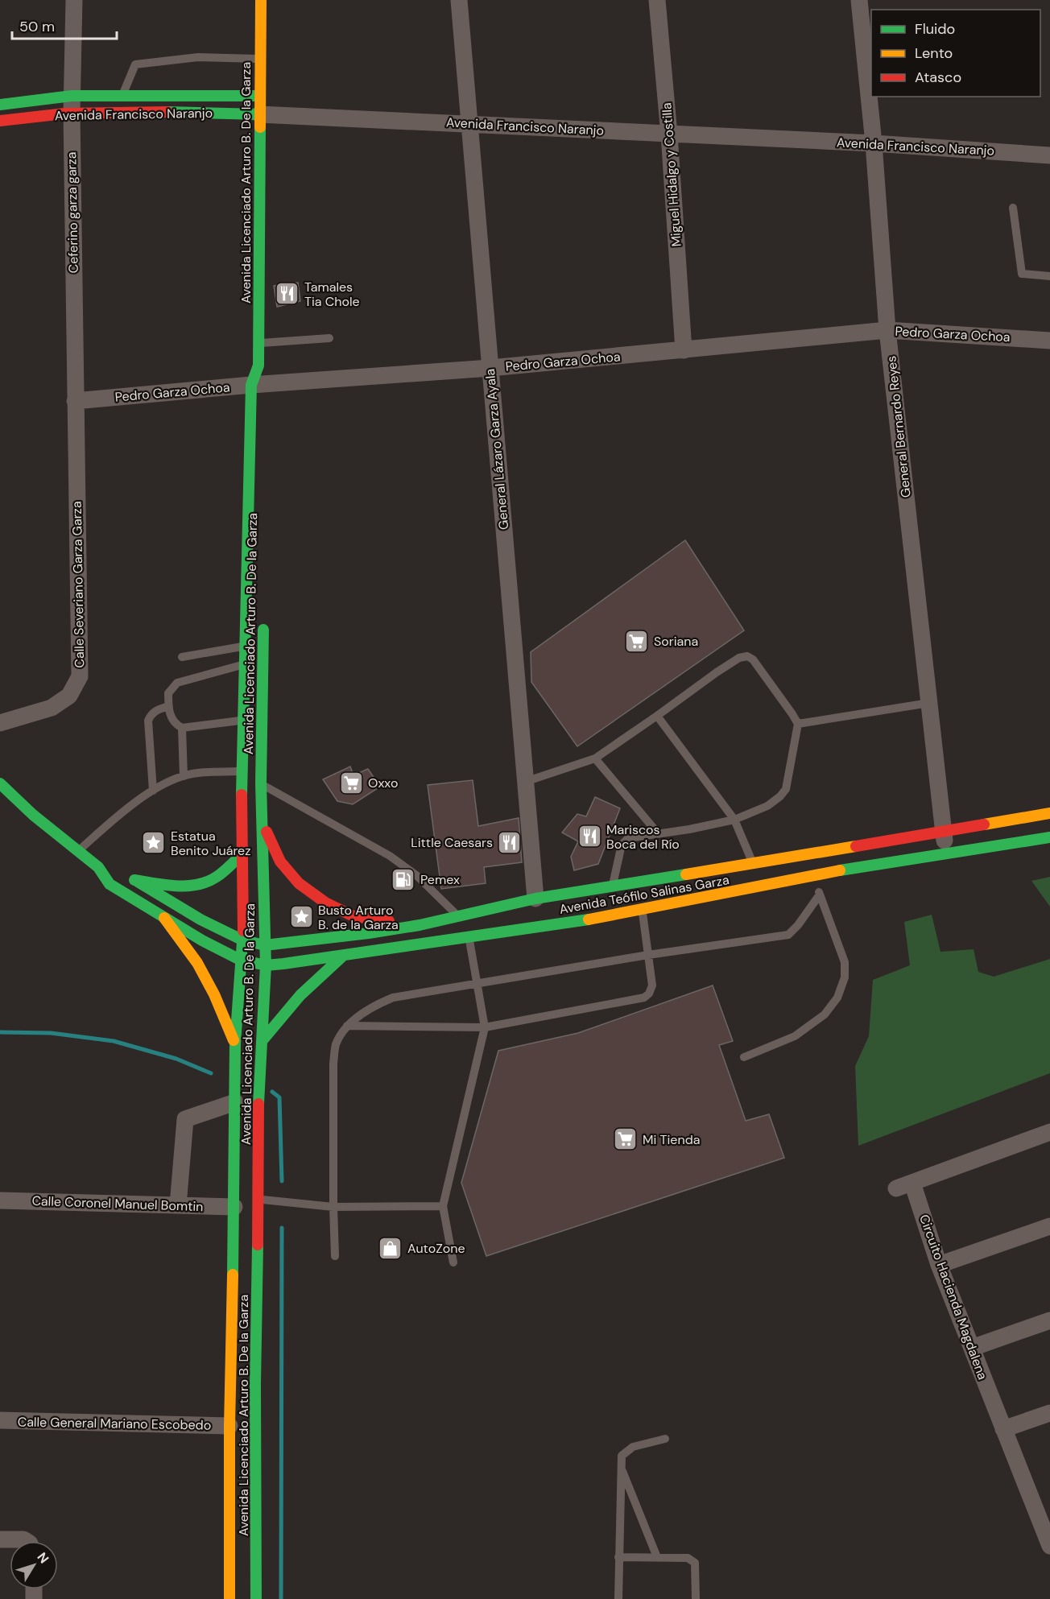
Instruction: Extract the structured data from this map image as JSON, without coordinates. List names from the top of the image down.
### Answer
{
  "streets": {
    "main road": ["Avenida Francisco Naranjo", "Avenida Licenciado Arturo B. De la Garza", "Avenida Teófilo Salinas Garza"],
    "street": [
      "Miguel Hidalgo y Costilla",
      "Ceferino garza garza",
      "Pedro Garza Ochoa",
      "General Bernardo Reyes",
      "General Lázaro Garza Ayala",
      "Calle Severiano Garza Garza",
      "Calle Coronel Manuel Bomtin",
      "Circuito Hacienda Magdalena",
      "Calle General Mariano Escobedo"
    ]
  },
  "crossings": [
    ["Avenida Francisco Naranjo", "Miguel Hidalgo y Costilla"],
    ["Avenida Francisco Naranjo", "Avenida Licenciado Arturo B. De la Garza"],
    ["Avenida Francisco Naranjo", "Ceferino garza garza"],
    ["Avenida Francisco Naranjo", "General Bernardo Reyes"],
    ["Avenida Francisco Naranjo", "General Lázaro Garza Ayala"],
    ["Miguel Hidalgo y Costilla", "Pedro Garza Ochoa"],
    ["Avenida Licenciado Arturo B. De la Garza", "Pedro Garza Ochoa"],
    ["Avenida Licenciado Arturo B. De la Garza", "Avenida Teófilo Salinas Garza"],
    ["Avenida Licenciado Arturo B. De la Garza", "Calle Coronel Manuel Bomtin"],
    ["Avenida Licenciado Arturo B. De la Garza", "Calle General Mariano Escobedo"],
    ["Ceferino garza garza", "Pedro Garza Ochoa"],
    ["Ceferino garza garza", "Calle Severiano Garza Garza"],
    ["Pedro Garza Ochoa", "General Bernardo Reyes"],
    ["Pedro Garza Ochoa", "General Lázaro Garza Ayala"],
    ["General Bernardo Reyes", "Avenida Teófilo Salinas Garza"],
    ["General Lázaro Garza Ayala", "Avenida Teófilo Salinas Garza"]
  ],
  "places": {
    "restaurant": ["Tamales Tia Chole", "Mariscos Boca del Río", "Little Caesars"],
    "supermarket": ["Soriana", "Oxxo", "Mi Tienda"],
    "place": ["Estatua Benito Juárez", "Busto Arturo B. de la Garza"],
    "fuel station": ["Pemex"],
    "shop": ["AutoZone"]
  },
  "legend": ["Fluido", "Lento", "Atasco"],
  "scale_bar": "50 m",
  "north": "top right"
}
